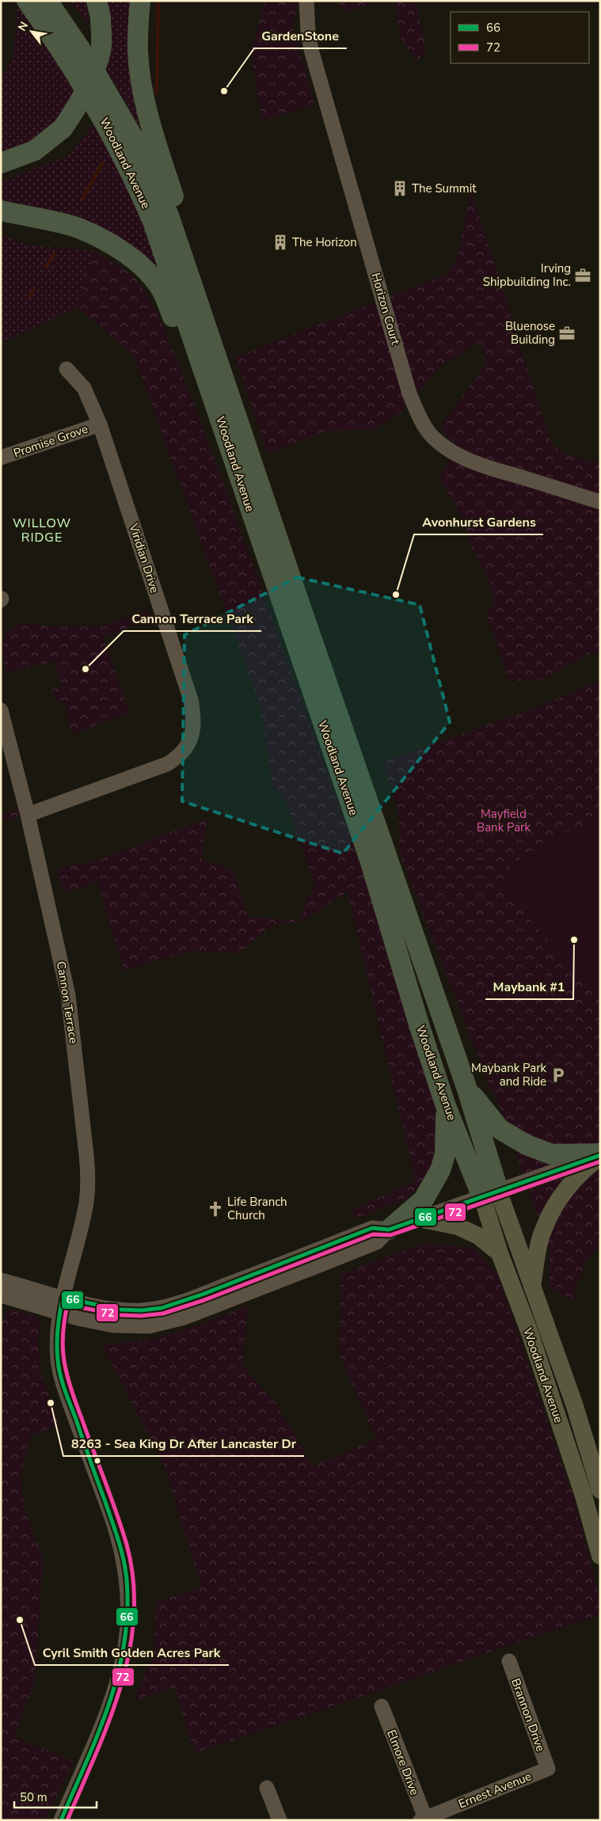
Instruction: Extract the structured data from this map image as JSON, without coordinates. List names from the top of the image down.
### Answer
{
  "streets": {
    "highway": ["Woodland Avenue"],
    "street": [
      "Horizon Court",
      "Promise Grove",
      "Viridian Drive",
      "Cannon Terrace",
      "Brannon Drive",
      "Elmore Drive",
      "Ernest Avenue"
    ]
  },
  "crossings": [
    ["Promise Grove", "Viridian Drive"],
    ["Viridian Drive", "Cannon Terrace"],
    ["Brannon Drive", "Ernest Avenue"],
    ["Elmore Drive", "Ernest Avenue"]
  ],
  "districts": ["WILLOW RIDGE"],
  "parks": ["Mayfield Bank Park"],
  "places": {
    "other": [
      "GardenStone",
      "Avonhurst Gardens",
      "Cannon Terrace Park",
      "Maybank #1",
      "8263 - Sea King Dr After Lancaster Dr",
      "Cyril Smith Golden Acres Park"
    ],
    "building": ["The Summit", "The Horizon"],
    "office": ["Irving Shipbuilding Inc.", "Bluenose Building"],
    "parking": ["Maybank Park and Ride"],
    "church": ["Life Branch Church"]
  },
  "lines": ["transit line 66", "transit line 72"],
  "legend": ["66", "72"],
  "scale_bar": "50 m",
  "north": "top left"
}
